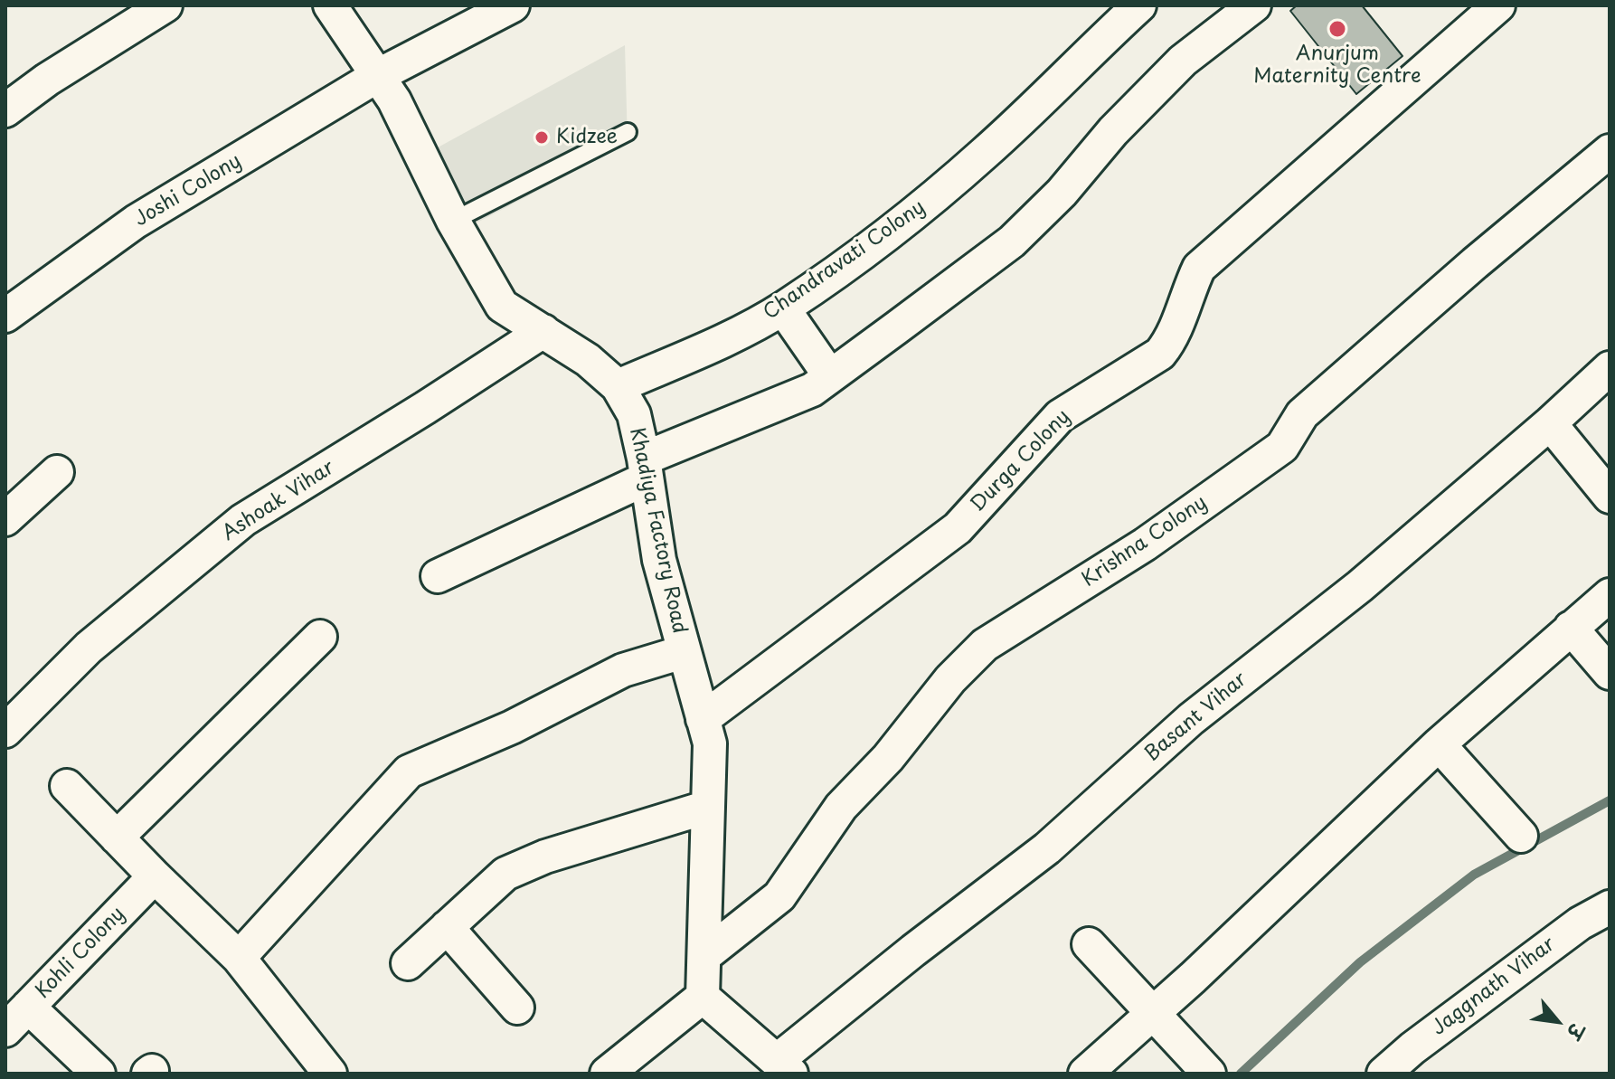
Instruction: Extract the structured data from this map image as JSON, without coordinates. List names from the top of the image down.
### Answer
{
  "streets": {
    "street": [
      "Joshi Colony",
      "Chandravati Colony",
      "Durga Colony",
      "Ashoak Vihar",
      "Khadiya Factory Road",
      "Krishna Colony",
      "Basant Vihar",
      "Kohli Colony",
      "Jaggnath Vihar"
    ]
  },
  "crossings": [
    ["Joshi Colony", "Khadiya Factory Road"],
    ["Chandravati Colony", "Khadiya Factory Road"],
    ["Durga Colony", "Khadiya Factory Road"],
    ["Ashoak Vihar", "Khadiya Factory Road"],
    ["Khadiya Factory Road", "Krishna Colony"]
  ],
  "places": ["Anurjum Maternity Centre", "Kidzee"],
  "north": "bottom right"
}
